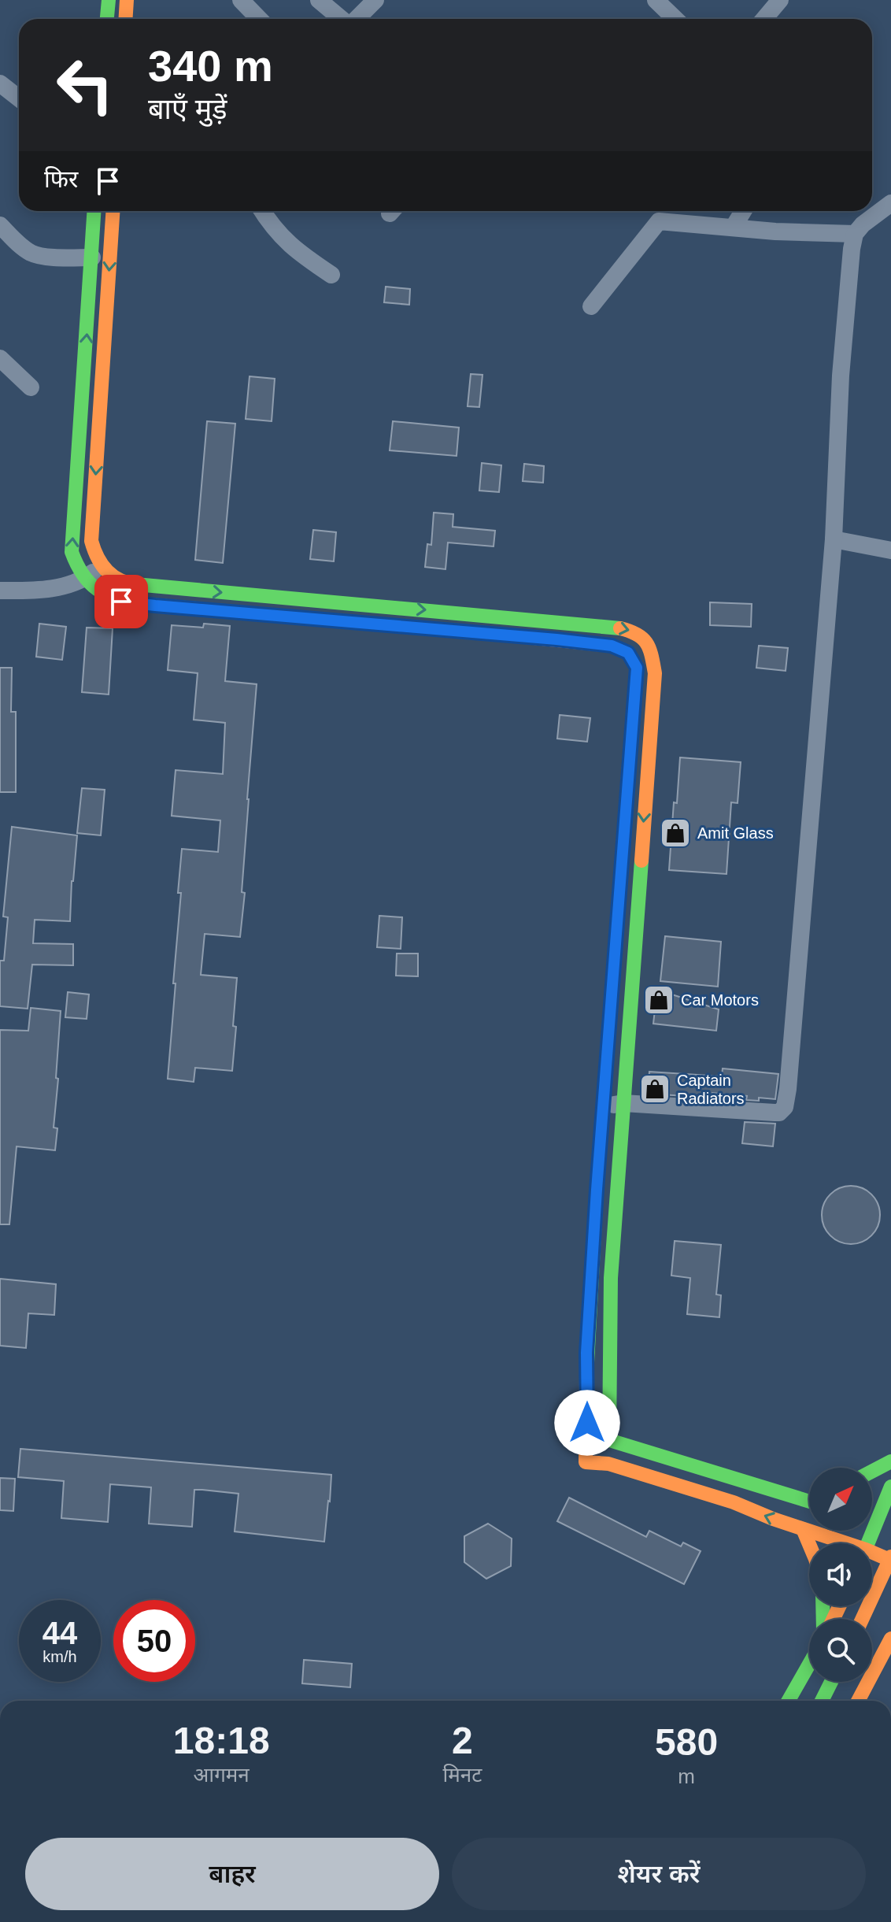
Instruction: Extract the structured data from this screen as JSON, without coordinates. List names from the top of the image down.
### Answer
{
  "places": {
    "shop": ["Amit Glass", "Car Motors", "Captain Radiators"]
  },
  "north": "top right",
  "page": {
    "turn": ["340 m", "बाएँ मुड़ें"],
    "then": "फिर",
    "speed": "44 km/h",
    "limit": "50",
    "eta": [
      "18:18",
      "आगमन",
      "2",
      "मिनट",
      "580",
      "m"
    ],
    "buttons": ["बाहर", "शेयर करें"]
  }
}
